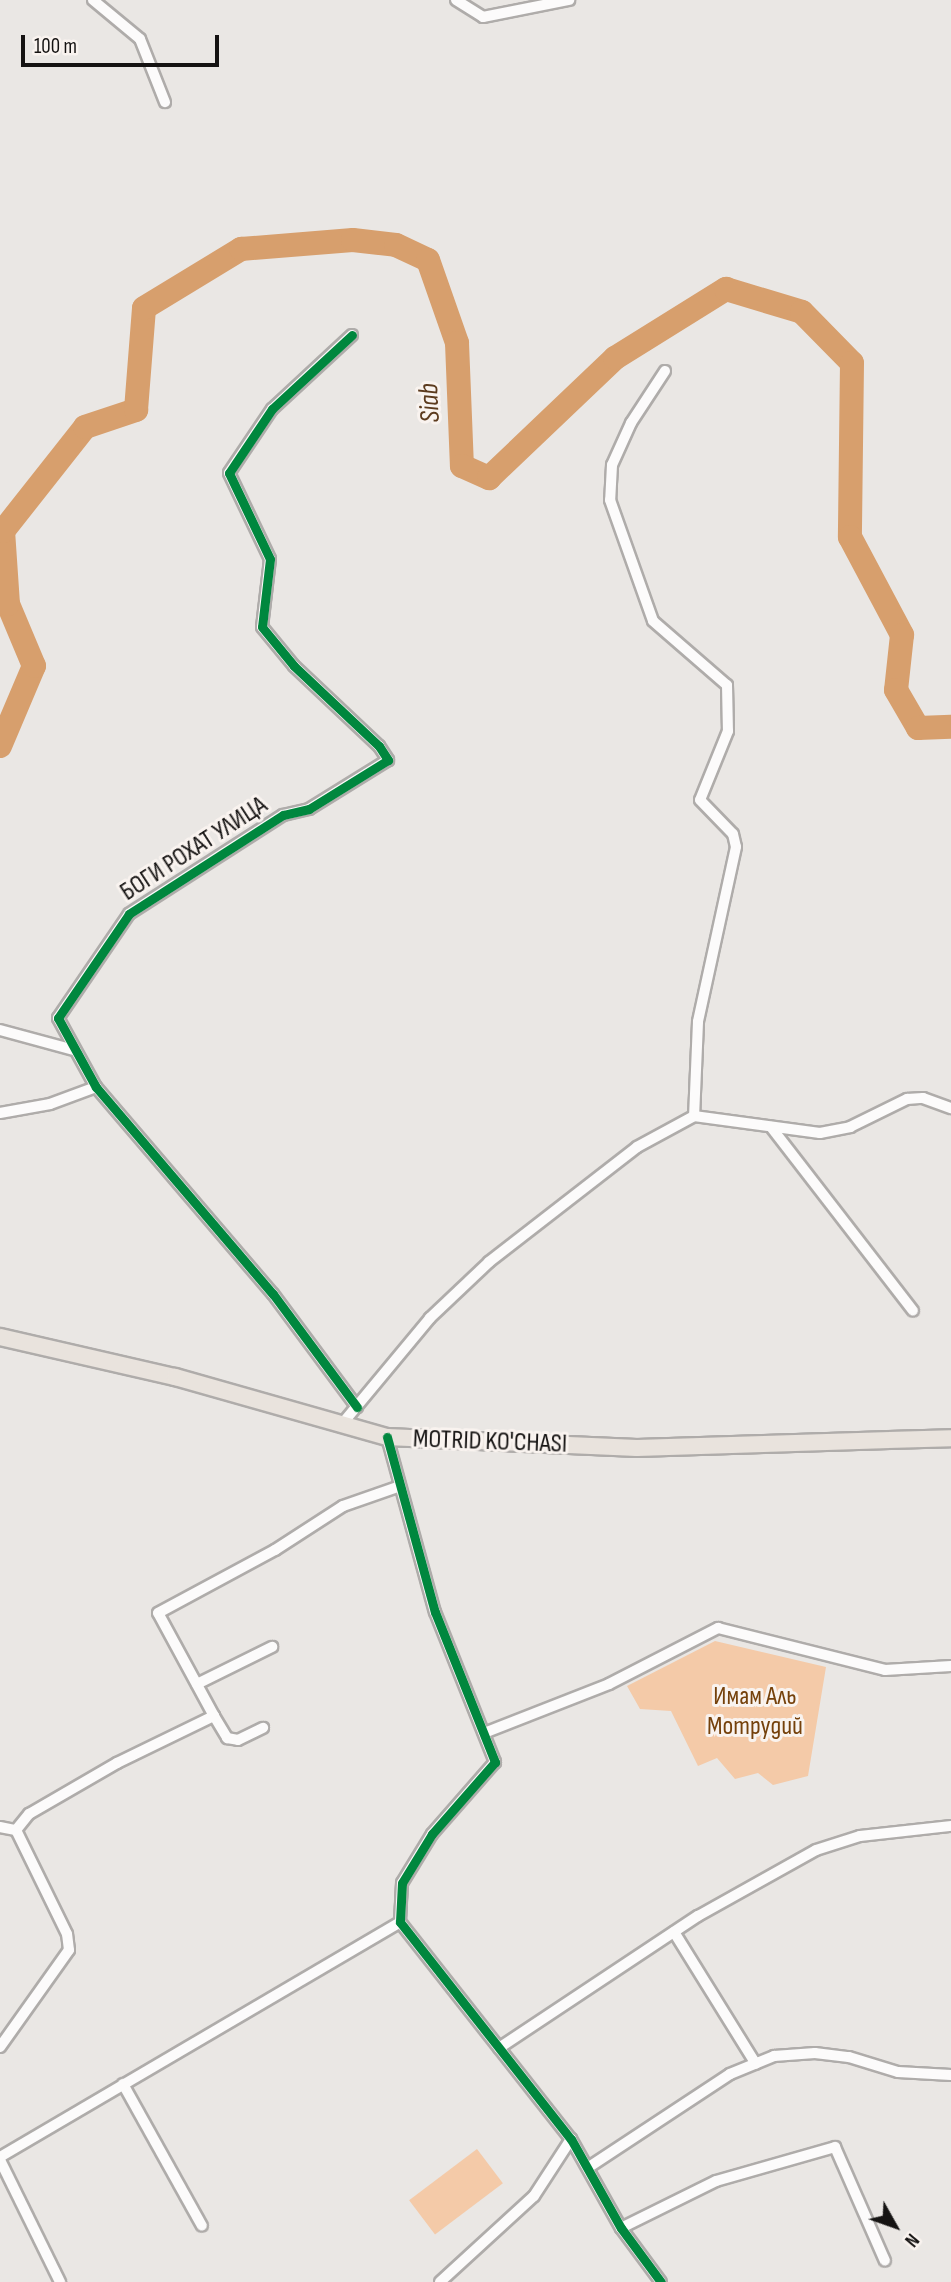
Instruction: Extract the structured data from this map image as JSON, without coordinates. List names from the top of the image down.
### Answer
{
  "streets": {
    "main road": ["MOTRID KO'CHASI"],
    "street": ["БОГИ РОХАТ УЛИЦА"]
  },
  "water": ["Siab"],
  "parks": ["Имам Аль Мотрудий"],
  "scale_bar": "100 m",
  "north": "bottom right"
}
